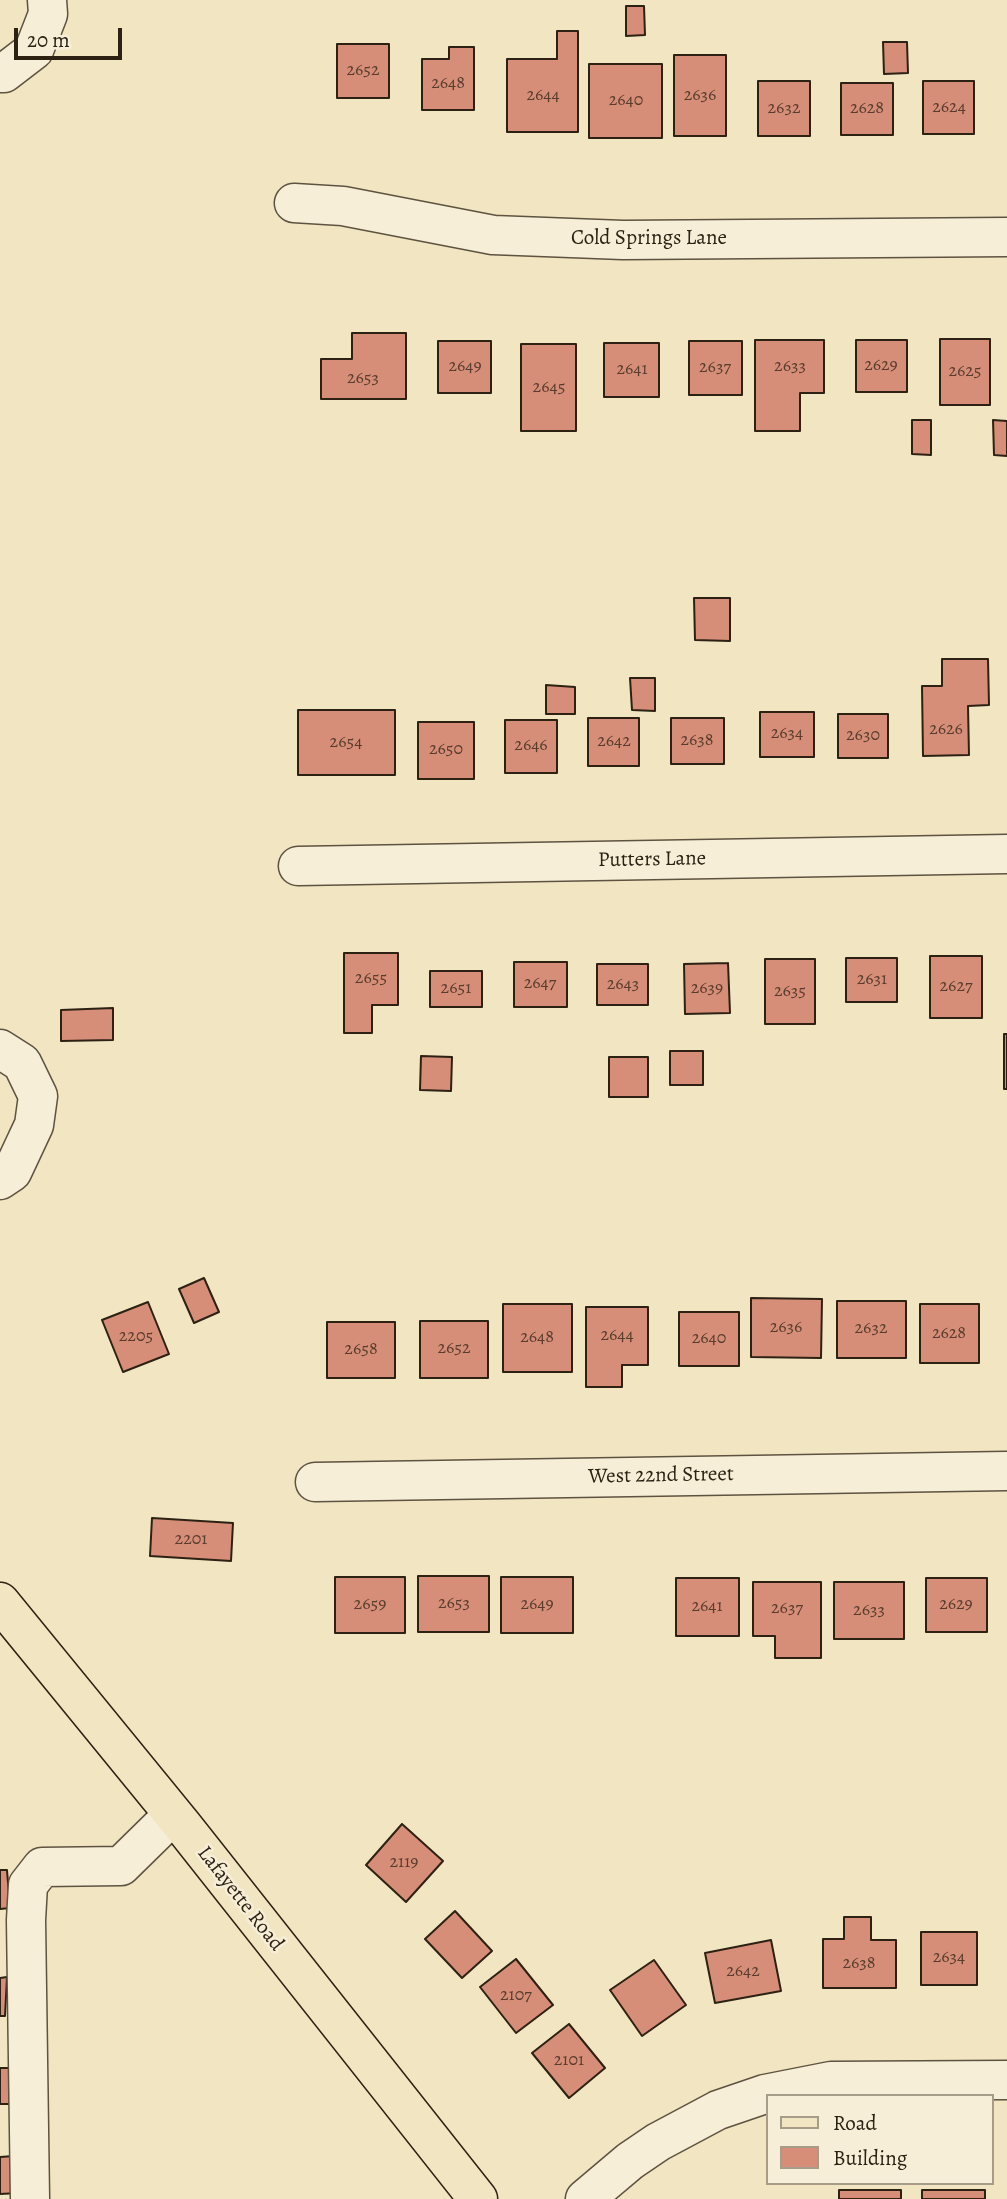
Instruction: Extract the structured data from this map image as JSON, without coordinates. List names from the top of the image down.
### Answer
{
  "streets": {
    "main road": ["Lafayette Road"],
    "street": ["Cold Springs Lane", "Putters Lane", "West 22nd Street"]
  },
  "house_numbers": [
    "2652",
    "2648",
    "2644",
    "2636",
    "2640",
    "2624",
    "2632",
    "2628",
    "2629",
    "2649",
    "2633",
    "2637",
    "2641",
    "2625",
    "2653",
    "2645",
    "2626",
    "2634",
    "2630",
    "2638",
    "2642",
    "2654",
    "2646",
    "2650",
    "2655",
    "2631",
    "2647",
    "2643",
    "2627",
    "2651",
    "2639",
    "2635",
    "2636",
    "2632",
    "2628",
    "2644",
    "2205",
    "2648",
    "2640",
    "2652",
    "2658",
    "2201",
    "2653",
    "2659",
    "2649",
    "2629",
    "2641",
    "2637",
    "2633",
    "2119",
    "2634",
    "2638",
    "2642",
    "2107",
    "2101"
  ],
  "legend": ["Road", "Building"],
  "scale_bar": "20 m"
}
